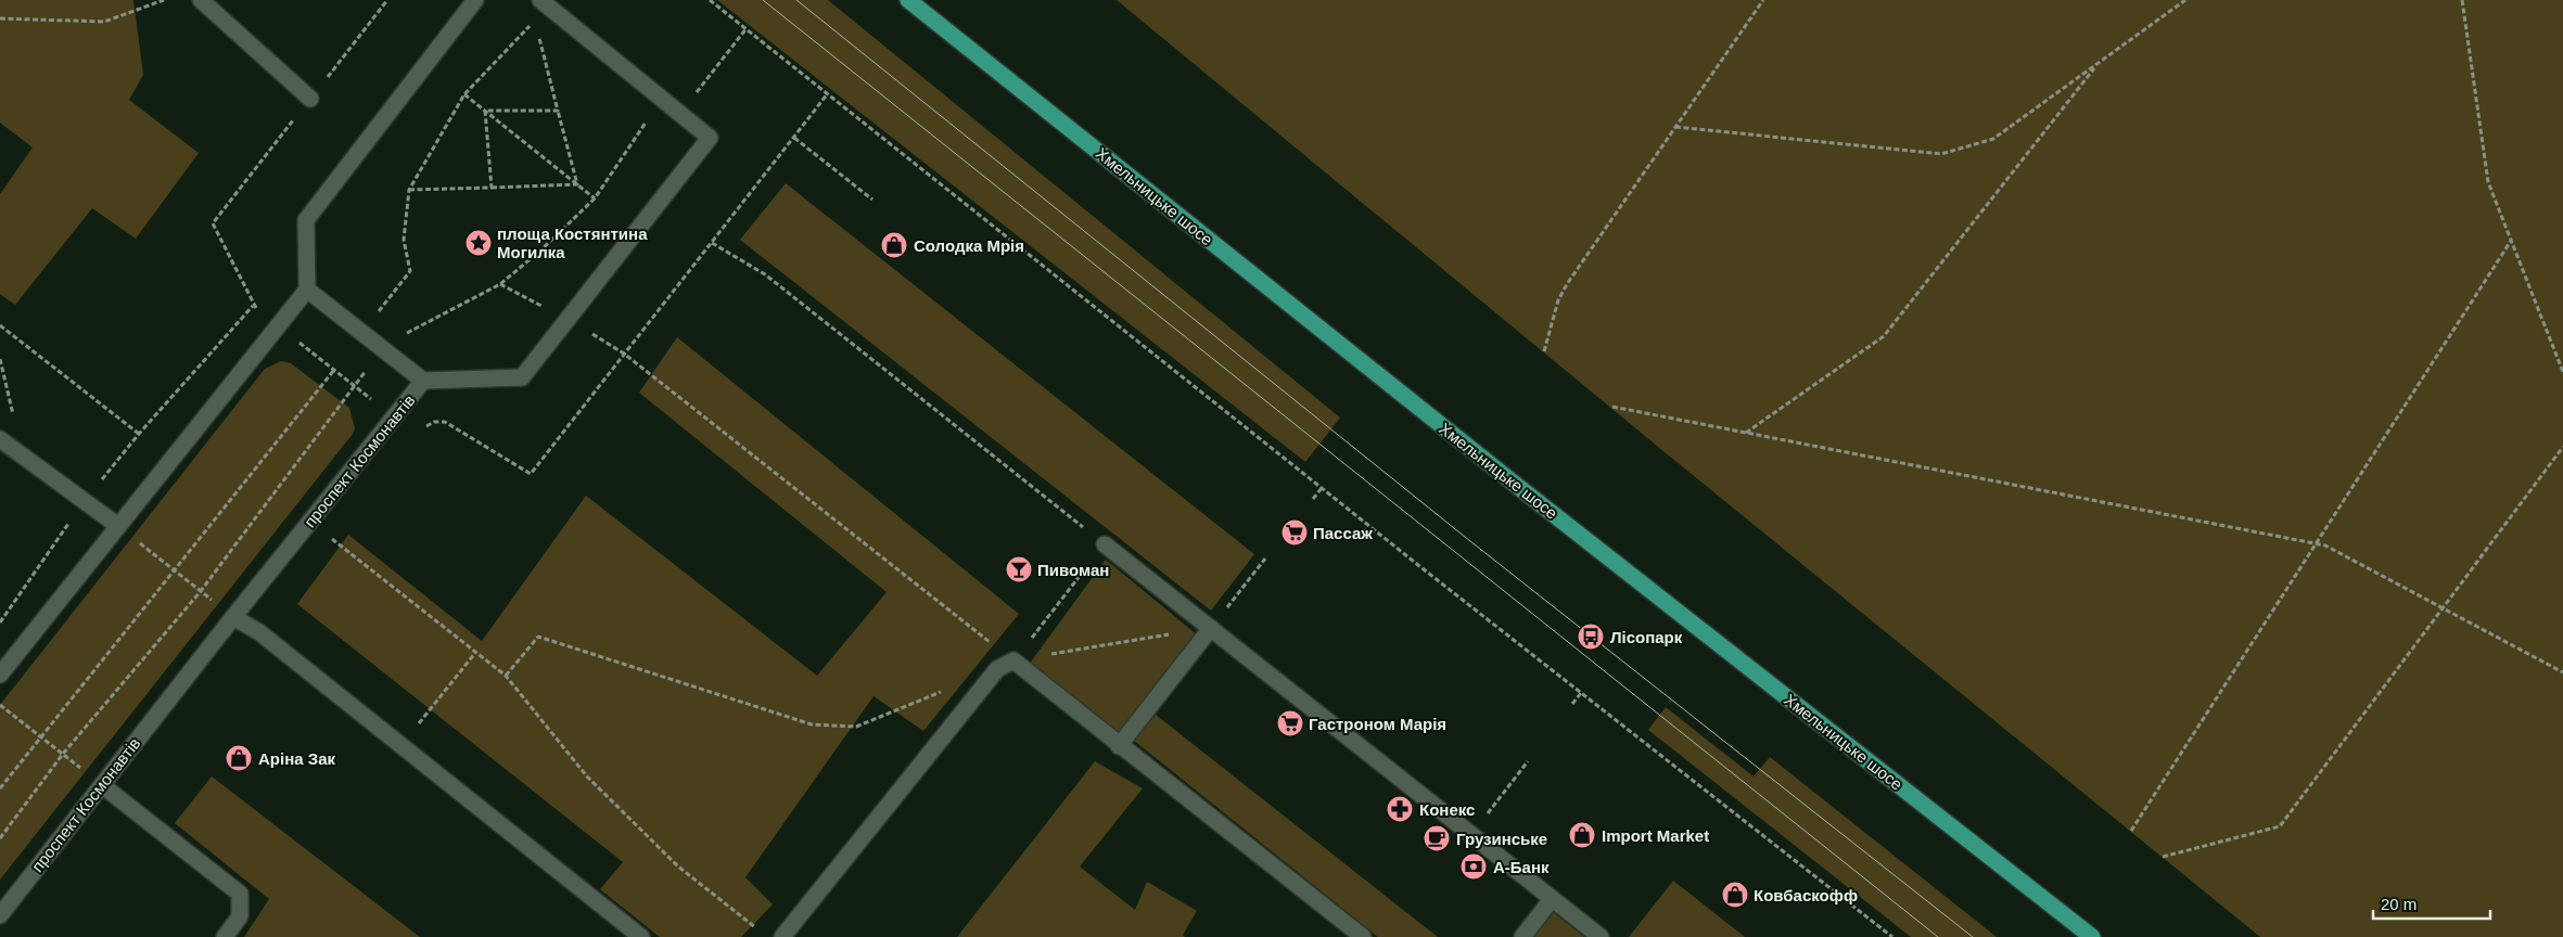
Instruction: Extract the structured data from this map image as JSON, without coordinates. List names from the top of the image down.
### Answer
{
  "streets": {
    "main road": ["Хмельницьке шосе"],
    "street": ["проспект Космонавтів"]
  },
  "places": {
    "place": ["площа Костянтина Могилка"],
    "shop": [
      "Солодка Мрія",
      "Аріна Зак",
      "Import Market",
      "Ковбаскофф"
    ],
    "supermarket": ["Пассаж", "Гастроном Марія"],
    "bar": ["Пивоман"],
    "bus stop": ["Лісопарк"],
    "pharmacy": ["Конекс"],
    "cafe": ["Грузинське"],
    "bank": ["А-Банк"]
  },
  "scale_bar": "20 m"
}
